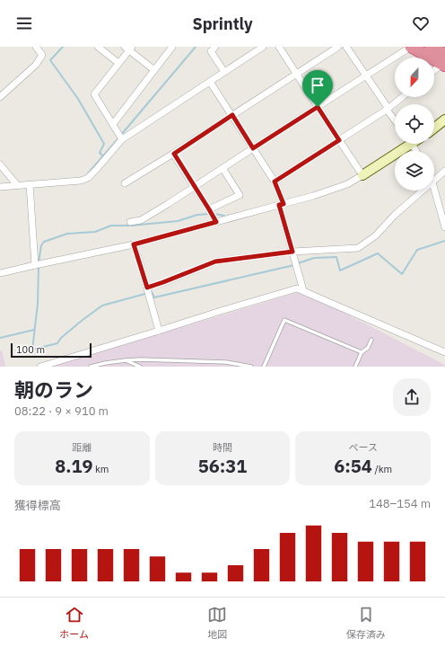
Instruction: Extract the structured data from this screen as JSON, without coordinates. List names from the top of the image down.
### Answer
{
  "scale_bar": "100 m",
  "north": "bottom",
  "page": {
    "header": "Sprintly",
    "scale": "100 m",
    "heading": ["朝のラン", "08:22 · 9 × 910 m"],
    "stats": [
      ["距離", "8.19 km"],
      ["時間", "56:31"],
      ["ペース", "6:54 /km"]
    ],
    "chart": ["獲得標高", "148–154 m"],
    "tabs": ["ホーム", "地図", "保存済み"]
  }
}
